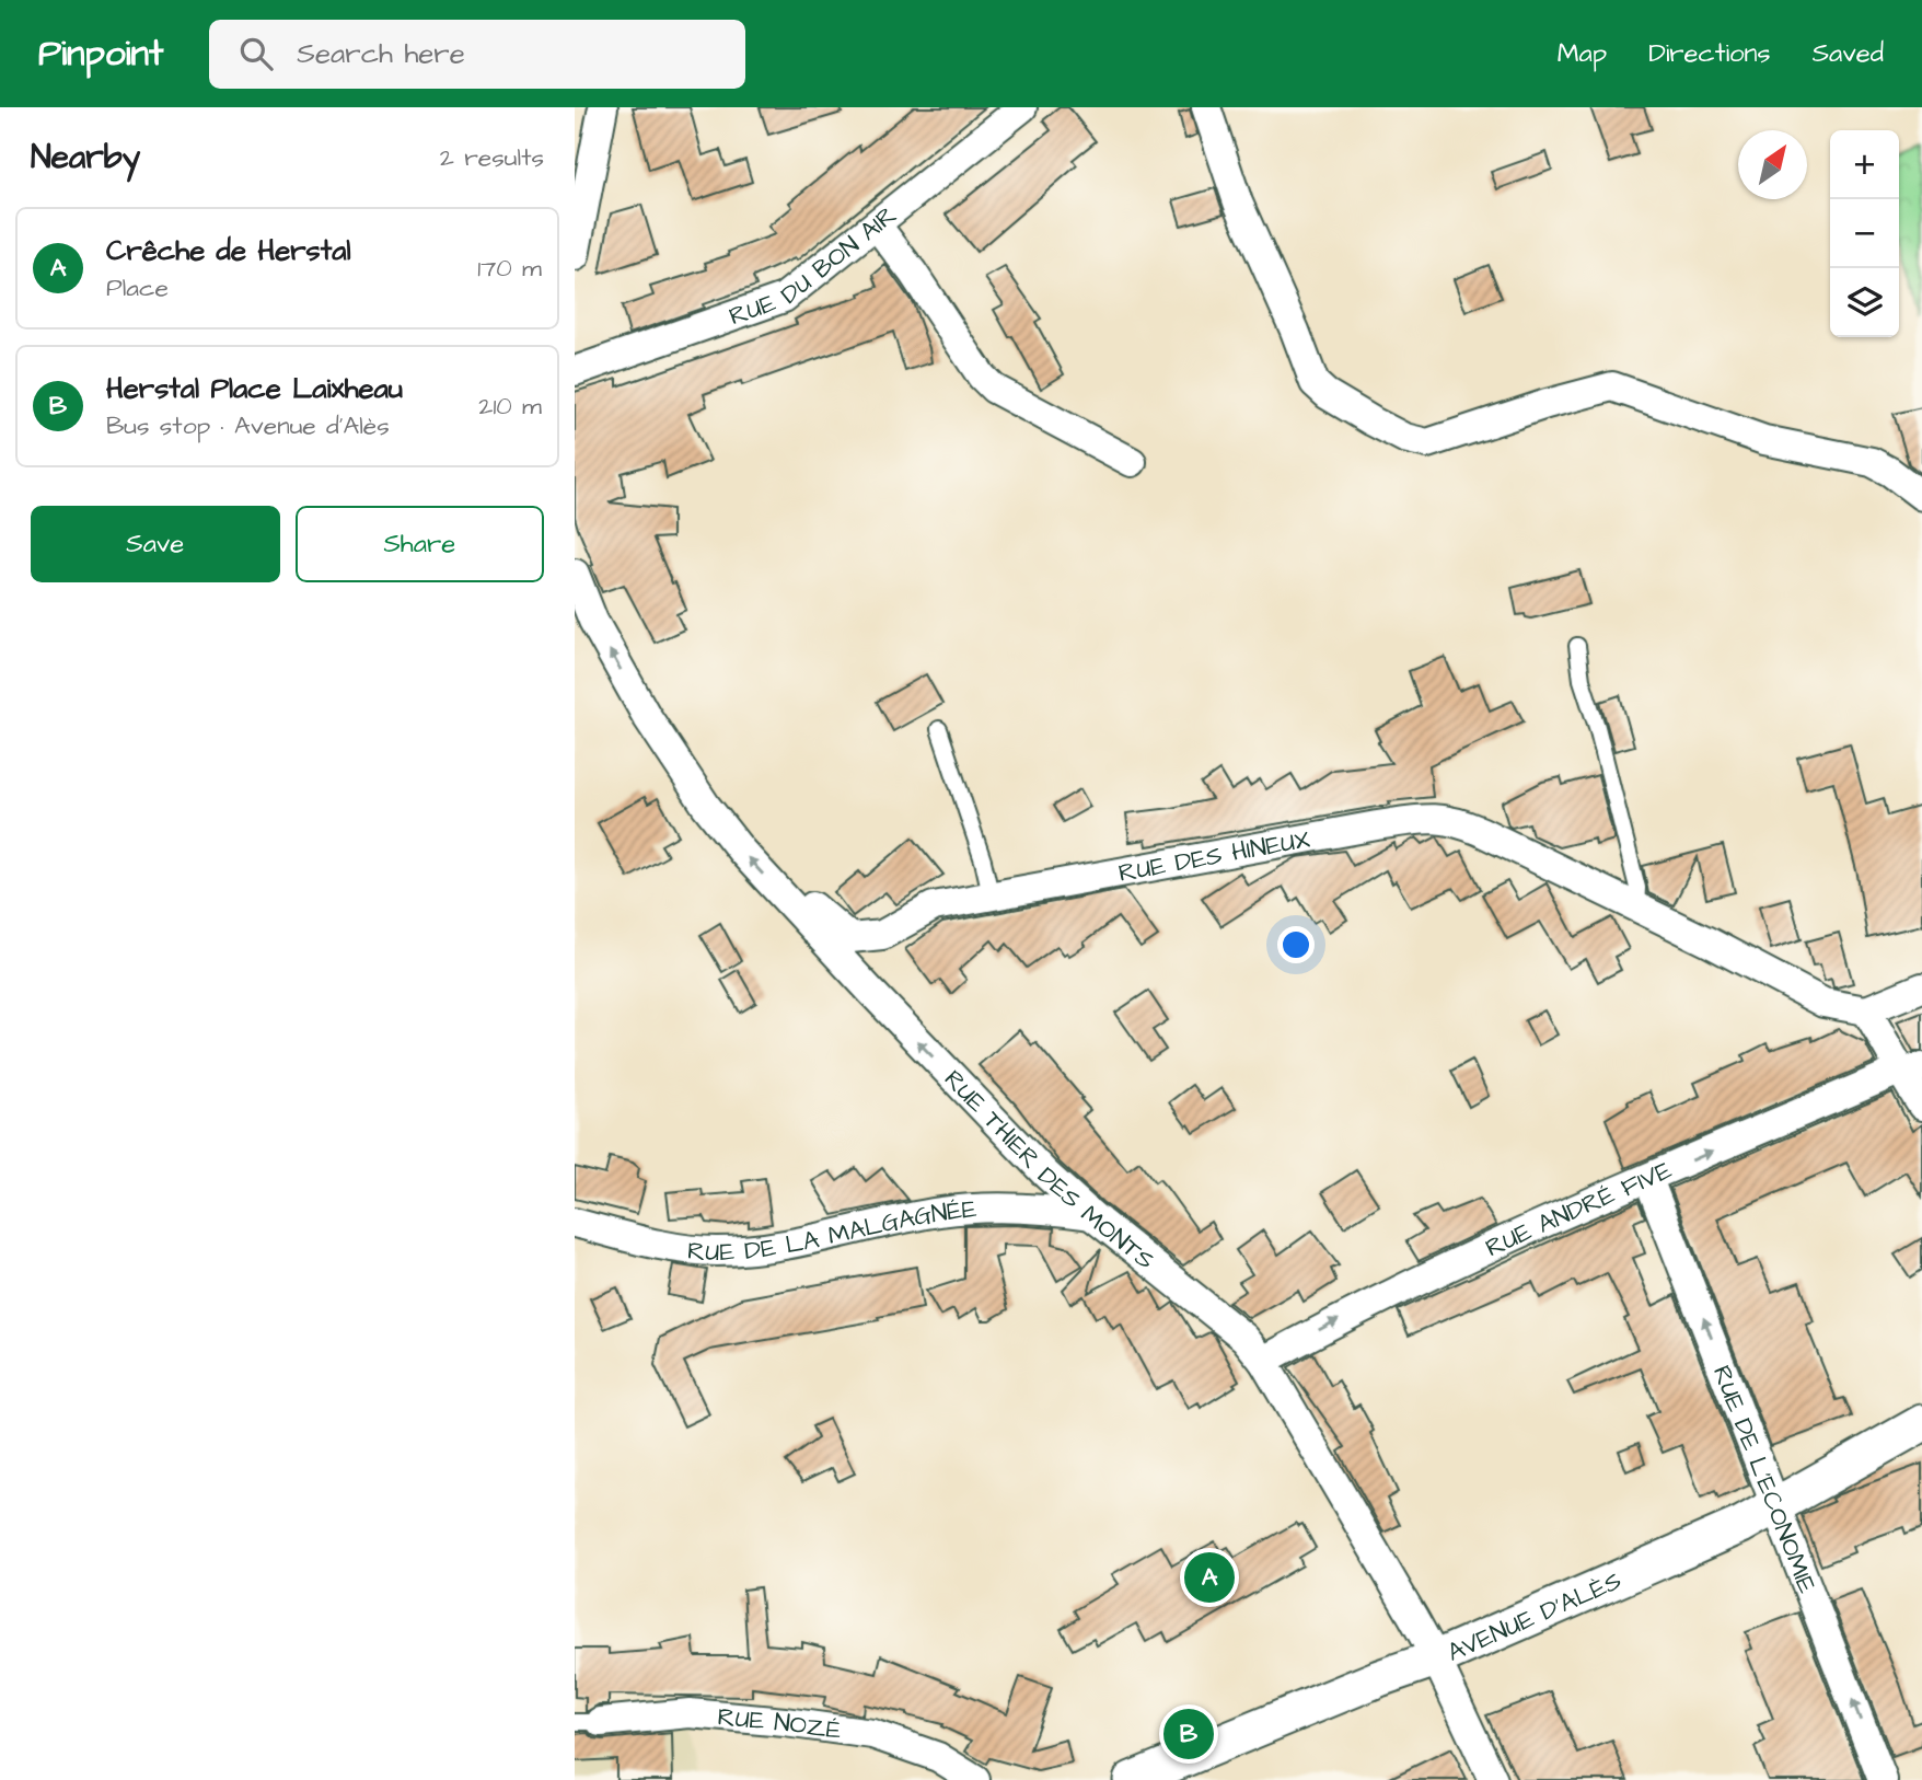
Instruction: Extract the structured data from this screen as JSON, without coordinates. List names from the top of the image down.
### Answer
{
  "streets": {
    "street": [
      "RUE DU BON AIR",
      "RUE DES HINEUX",
      "RUE THIER DES MONTS",
      "RUE ANDRÉ FIVE",
      "RUE DE LA MALGAGNÉE",
      "RUE DE L'ECONOMIE",
      "AVENUE D'ALÈS",
      "RUE NOZÉ"
    ]
  },
  "crossings": [
    ["RUE DES HINEUX", "RUE THIER DES MONTS"],
    ["RUE THIER DES MONTS", "RUE ANDRÉ FIVE"],
    ["RUE THIER DES MONTS", "RUE DE LA MALGAGNÉE"],
    ["RUE THIER DES MONTS", "AVENUE D'ALÈS"],
    ["RUE ANDRÉ FIVE", "RUE DE L'ECONOMIE"],
    ["RUE DE L'ECONOMIE", "AVENUE D'ALÈS"]
  ],
  "one_way": ["RUE THIER DES MONTS", "RUE ANDRÉ FIVE", "RUE DE L'ECONOMIE"],
  "north": "top right",
  "page": {
    "header": "Pinpoint",
    "search": "Search here",
    "nav": ["Map", "Directions", "Saved"],
    "heading": ["Nearby", "2 results"],
    "map_buttons": ["+", "−"],
    "list": [
      {
        "mark": "A",
        "name": "Crêche de Herstal",
        "note": "Place",
        "value": "170 m"
      },
      {
        "mark": "B",
        "name": "Herstal Place Laixheau",
        "note": "Bus stop · Avenue d'Alès",
        "value": "210 m"
      }
    ],
    "buttons": ["Save", "Share"],
    "pins": ["A", "B"]
  }
}
